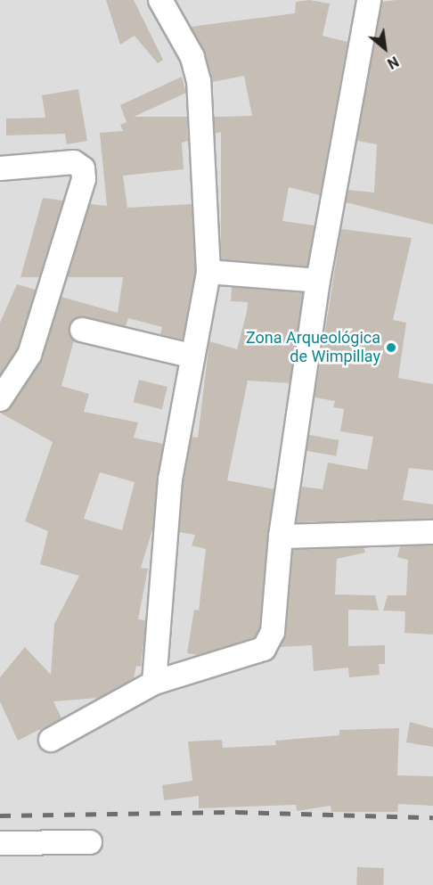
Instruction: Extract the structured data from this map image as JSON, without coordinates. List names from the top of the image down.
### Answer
{
  "places": ["Zona Arqueológica de Wimpillay"],
  "north": "bottom right"
}
